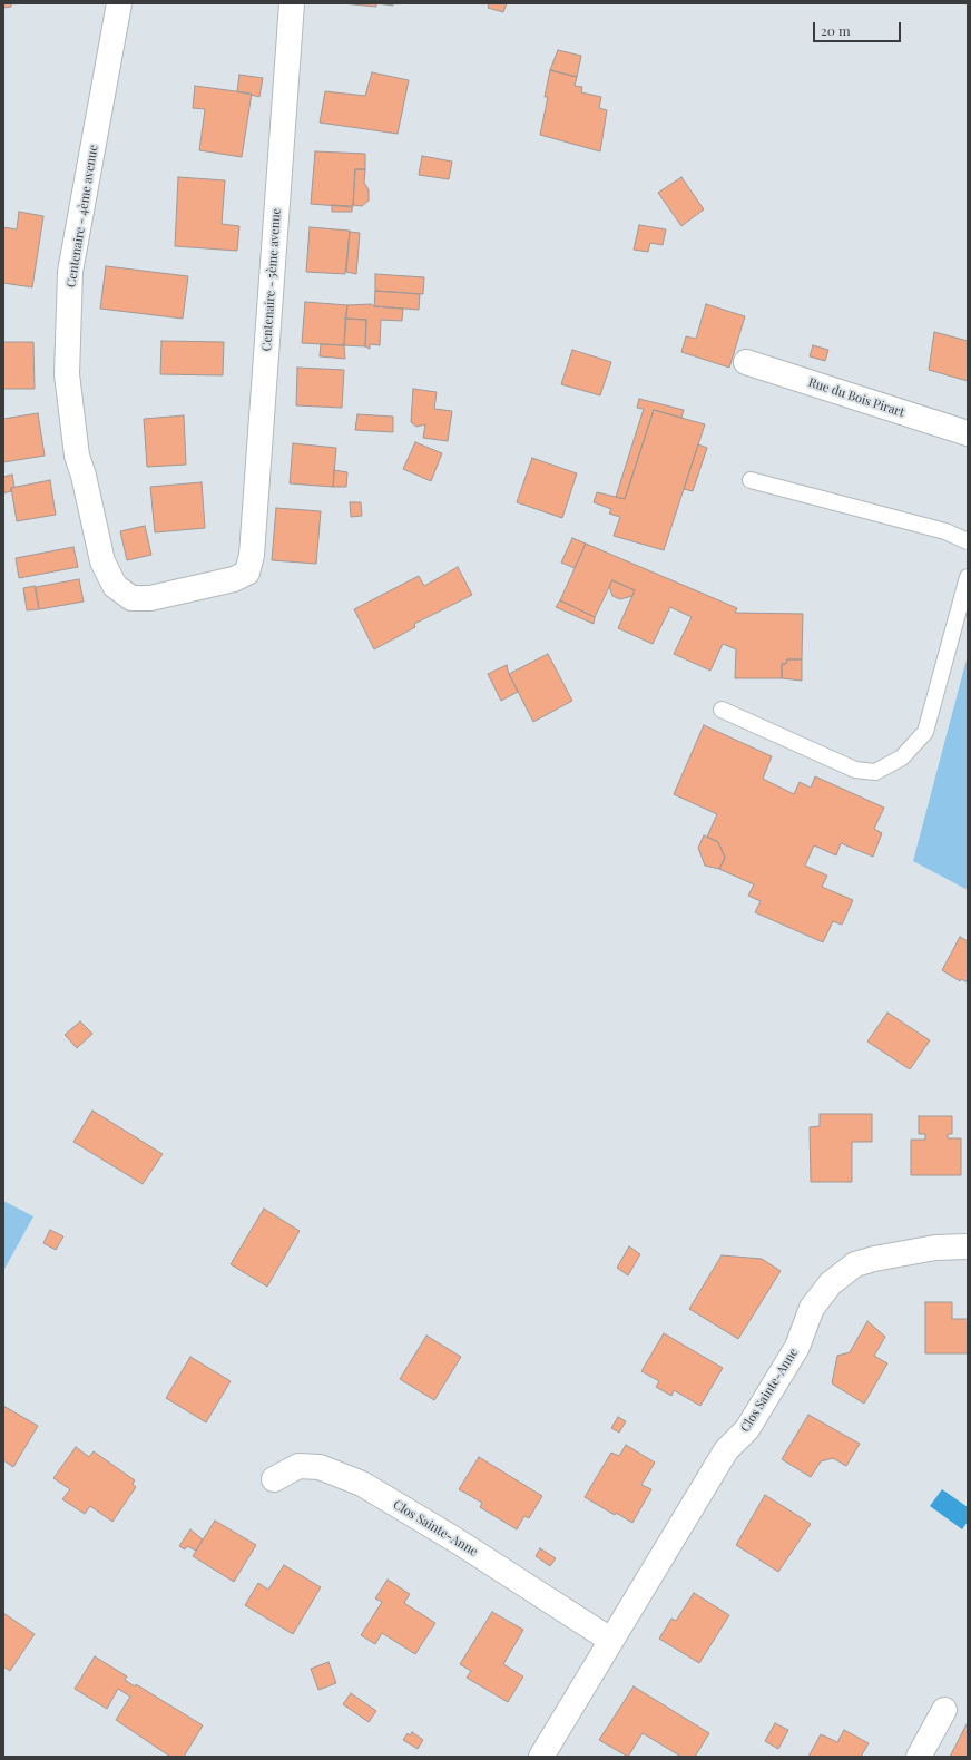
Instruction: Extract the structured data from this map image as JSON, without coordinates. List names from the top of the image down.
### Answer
{
  "streets": {
    "street": [
      "Centenaire - 4ème avenue",
      "Centenaire - 5ème avenue",
      "Rue du Bois Pirart",
      "Clos Sainte-Anne"
    ]
  },
  "crossings": [
    ["Centenaire - 4ème avenue", "Centenaire - 5ème avenue"]
  ],
  "scale_bar": "20 m"
}
